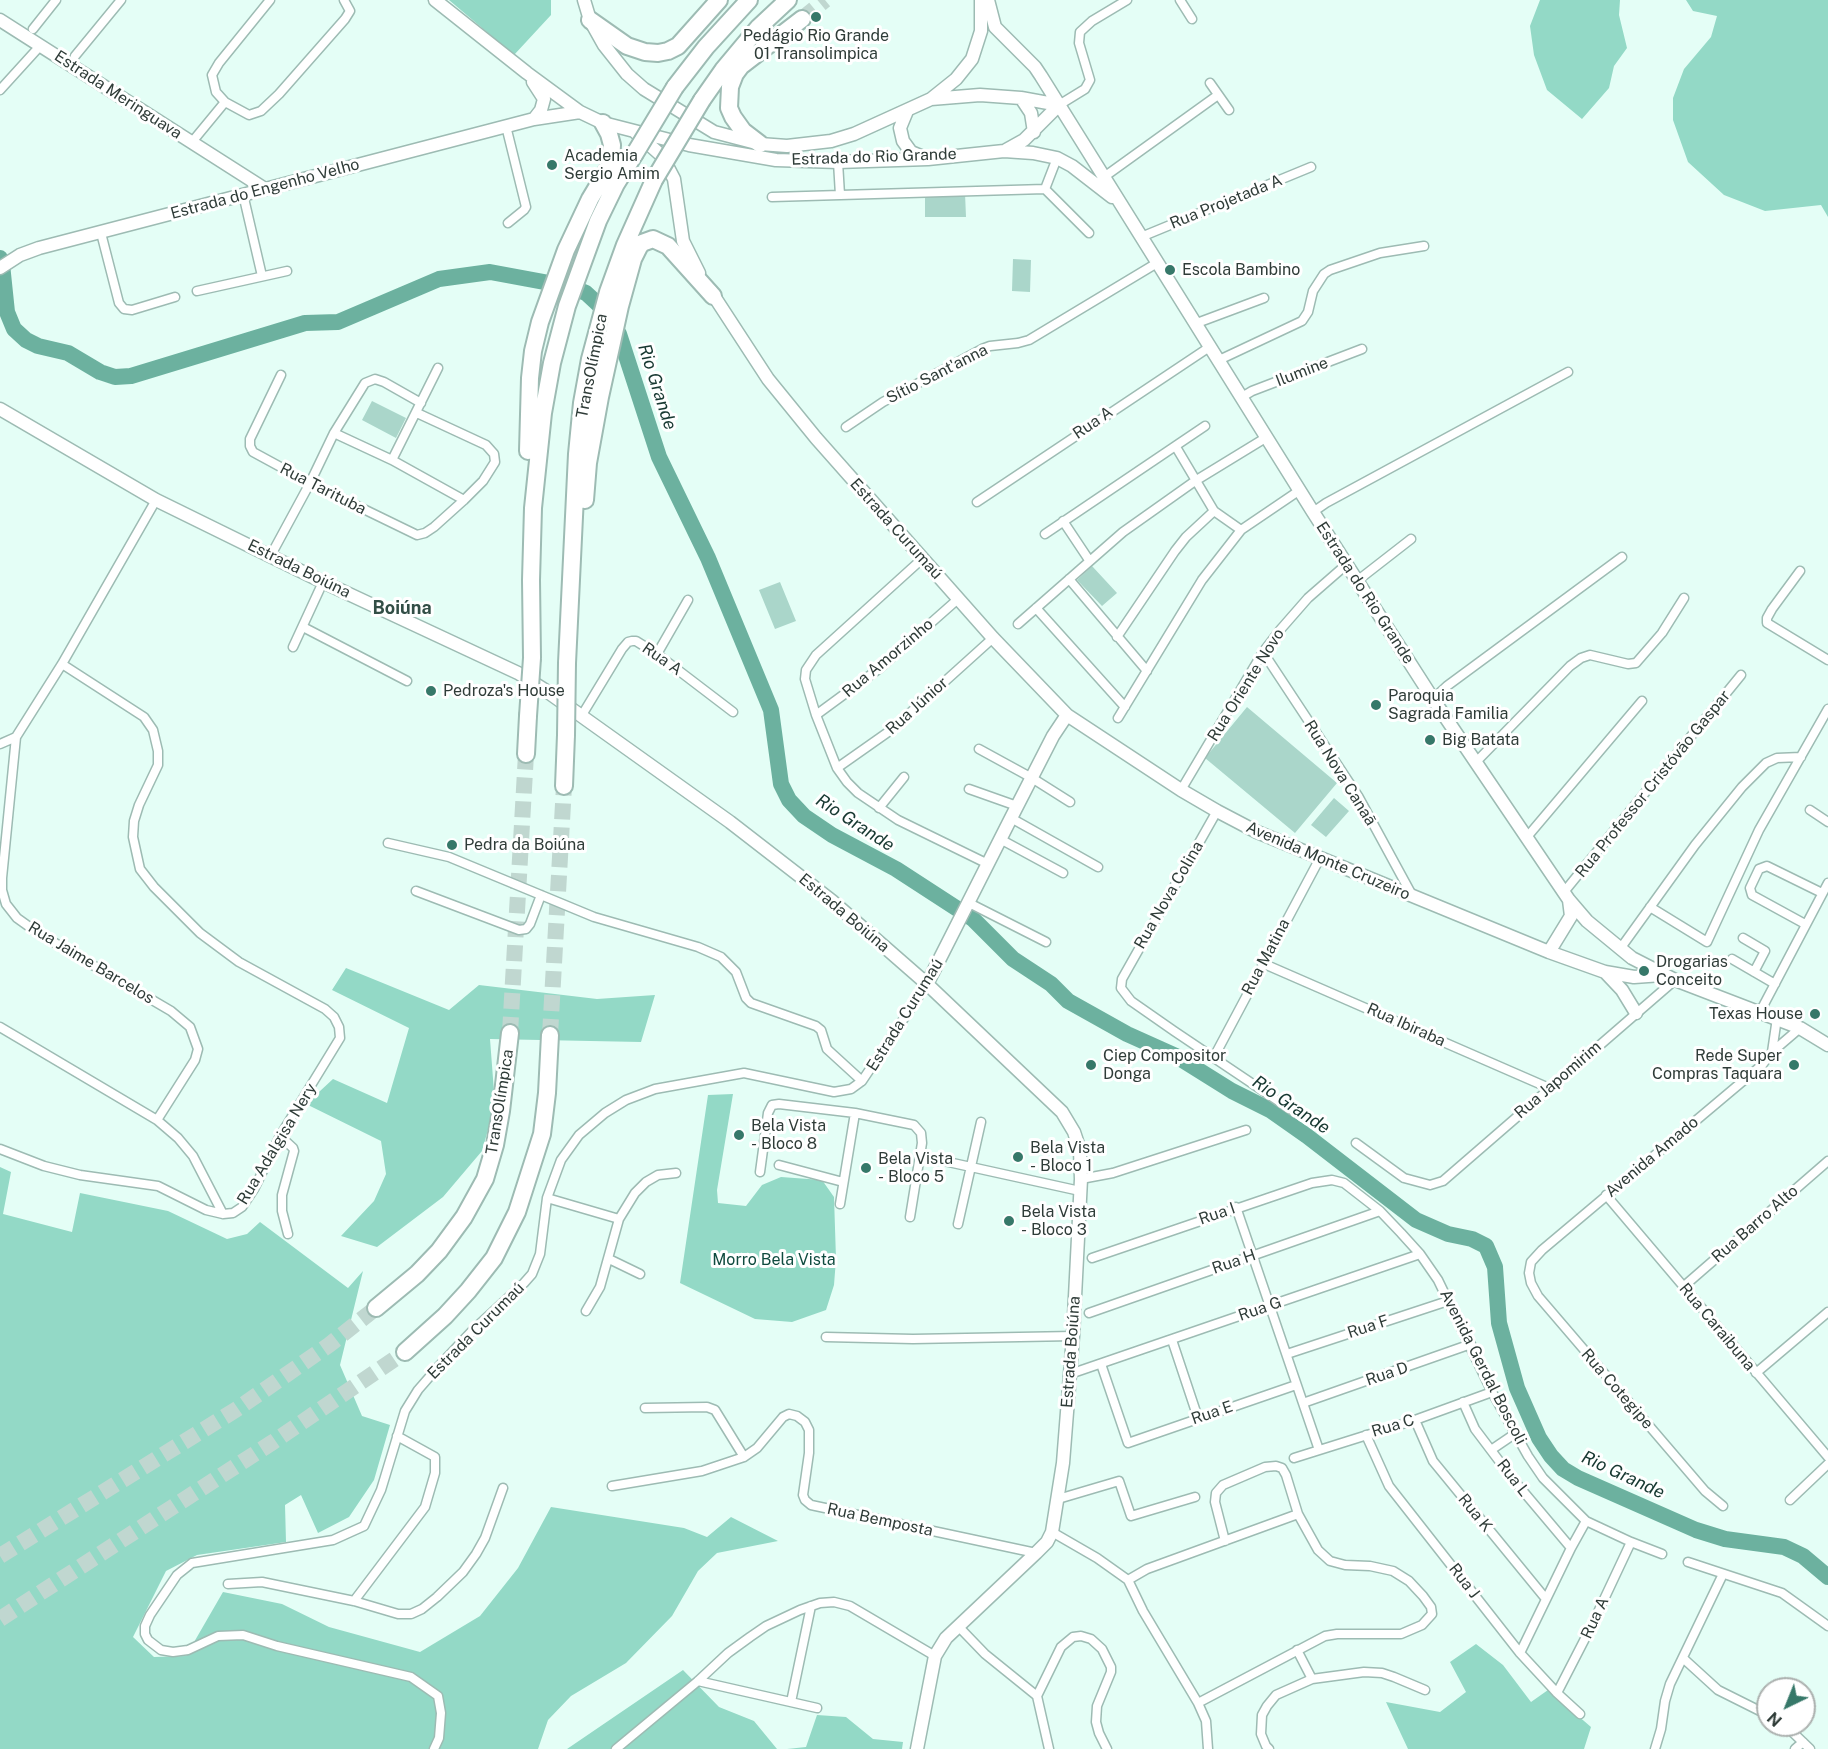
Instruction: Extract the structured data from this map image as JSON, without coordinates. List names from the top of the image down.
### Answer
{
  "streets": {
    "highway": ["TransOlímpica"],
    "street": [
      "Estrada Meringuava",
      "Estrada do Rio Grande",
      "Estrada do Engenho Velho",
      "Rua Projetada A",
      "Ilumine",
      "Sítio Sant'anna",
      "Rua A",
      "Rua Tarituba",
      "Estrada Curumaú",
      "Estrada Boiúna",
      "Rua Amorzinho",
      "Rua Oriente Novo",
      "Rua Júnior",
      "Rua Nova Canaã",
      "Rua Professor Cristóvão Gaspar",
      "Avenida Monte Cruzeiro",
      "Rua Nova Colina",
      "Rua Matina",
      "Rua Jaime Barcelos",
      "Rua Ibiraba",
      "Rua Japomirim",
      "Rua Adalgisa Nery",
      "Avenida Amado",
      "Rua I",
      "Rua Barro Alto",
      "Rua H",
      "Rua G",
      "Rua F",
      "Rua Caraibuna",
      "Avenida Gerdal Boscoli",
      "Rua D",
      "Rua Cotegipe",
      "Rua E",
      "Rua C",
      "Rua L",
      "Rua K",
      "Rua Bemposta",
      "Rua J"
    ]
  },
  "crossings": [
    ["Estrada Meringuava", "Estrada do Engenho Velho"],
    ["Estrada do Rio Grande", "Estrada do Engenho Velho"],
    ["Estrada do Rio Grande", "Rua Projetada A"],
    ["Estrada do Rio Grande", "Ilumine"],
    ["Estrada do Rio Grande", "Sítio Sant'anna"],
    ["Estrada do Rio Grande", "Rua A"],
    ["Estrada do Rio Grande", "Estrada Curumaú"],
    ["Estrada do Rio Grande", "Rua Oriente Novo"],
    ["Estrada do Rio Grande", "Rua Professor Cristóvão Gaspar"],
    ["Rua A", "Estrada Boiúna"],
    ["Rua A", "Avenida Gerdal Boscoli"],
    ["Rua A", "Rua J"],
    ["Estrada Curumaú", "Estrada Boiúna"],
    ["Estrada Curumaú", "Rua Amorzinho"],
    ["Estrada Curumaú", "Rua Júnior"],
    ["Estrada Curumaú", "Avenida Monte Cruzeiro"],
    ["Estrada Boiúna", "Rua Jaime Barcelos"],
    ["Estrada Boiúna", "Rua G"],
    ["Estrada Boiúna", "Rua Bemposta"],
    ["Rua Oriente Novo", "Rua Nova Canaã"],
    ["Rua Oriente Novo", "Avenida Monte Cruzeiro"],
    ["Rua Nova Canaã", "Avenida Monte Cruzeiro"],
    ["Avenida Monte Cruzeiro", "Rua Nova Colina"],
    ["Avenida Monte Cruzeiro", "Rua Matina"],
    ["Avenida Monte Cruzeiro", "Rua Japomirim"],
    ["Rua Nova Colina", "Rua Matina"],
    ["Rua Matina", "Rua Ibiraba"],
    ["Rua Jaime Barcelos", "Rua Adalgisa Nery"],
    ["Rua Ibiraba", "Rua Japomirim"],
    ["Avenida Amado", "Rua Caraibuna"],
    ["Avenida Amado", "Rua Cotegipe"],
    ["Rua I", "Avenida Gerdal Boscoli"],
    ["Rua Barro Alto", "Rua Caraibuna"],
    ["Rua H", "Avenida Gerdal Boscoli"],
    ["Rua G", "Avenida Gerdal Boscoli"],
    ["Rua G", "Rua E"],
    ["Rua F", "Avenida Gerdal Boscoli"],
    ["Avenida Gerdal Boscoli", "Rua D"],
    ["Avenida Gerdal Boscoli", "Rua C"],
    ["Rua C", "Rua L"],
    ["Rua C", "Rua K"],
    ["Rua C", "Rua J"]
  ],
  "districts": ["Boiúna"],
  "water": ["Rio Grande"],
  "parks": ["Morro Bela Vista"],
  "places": [
    "Pedágio Rio Grande 01 Transolimpica",
    "Academia Sergio Amim",
    "Escola Bambino",
    "Pedroza's House",
    "Paroquia Sagrada Familia",
    "Big Batata",
    "Pedra da Boiúna",
    "Drogarias Conceito",
    "Texas House",
    "Ciep Compositor Donga",
    "Rede Super Compras Taquara",
    "Bela Vista - Bloco 8",
    "Bela Vista - Bloco 1",
    "Bela Vista - Bloco 5",
    "Bela Vista - Bloco 3"
  ],
  "north": "bottom left"
}
